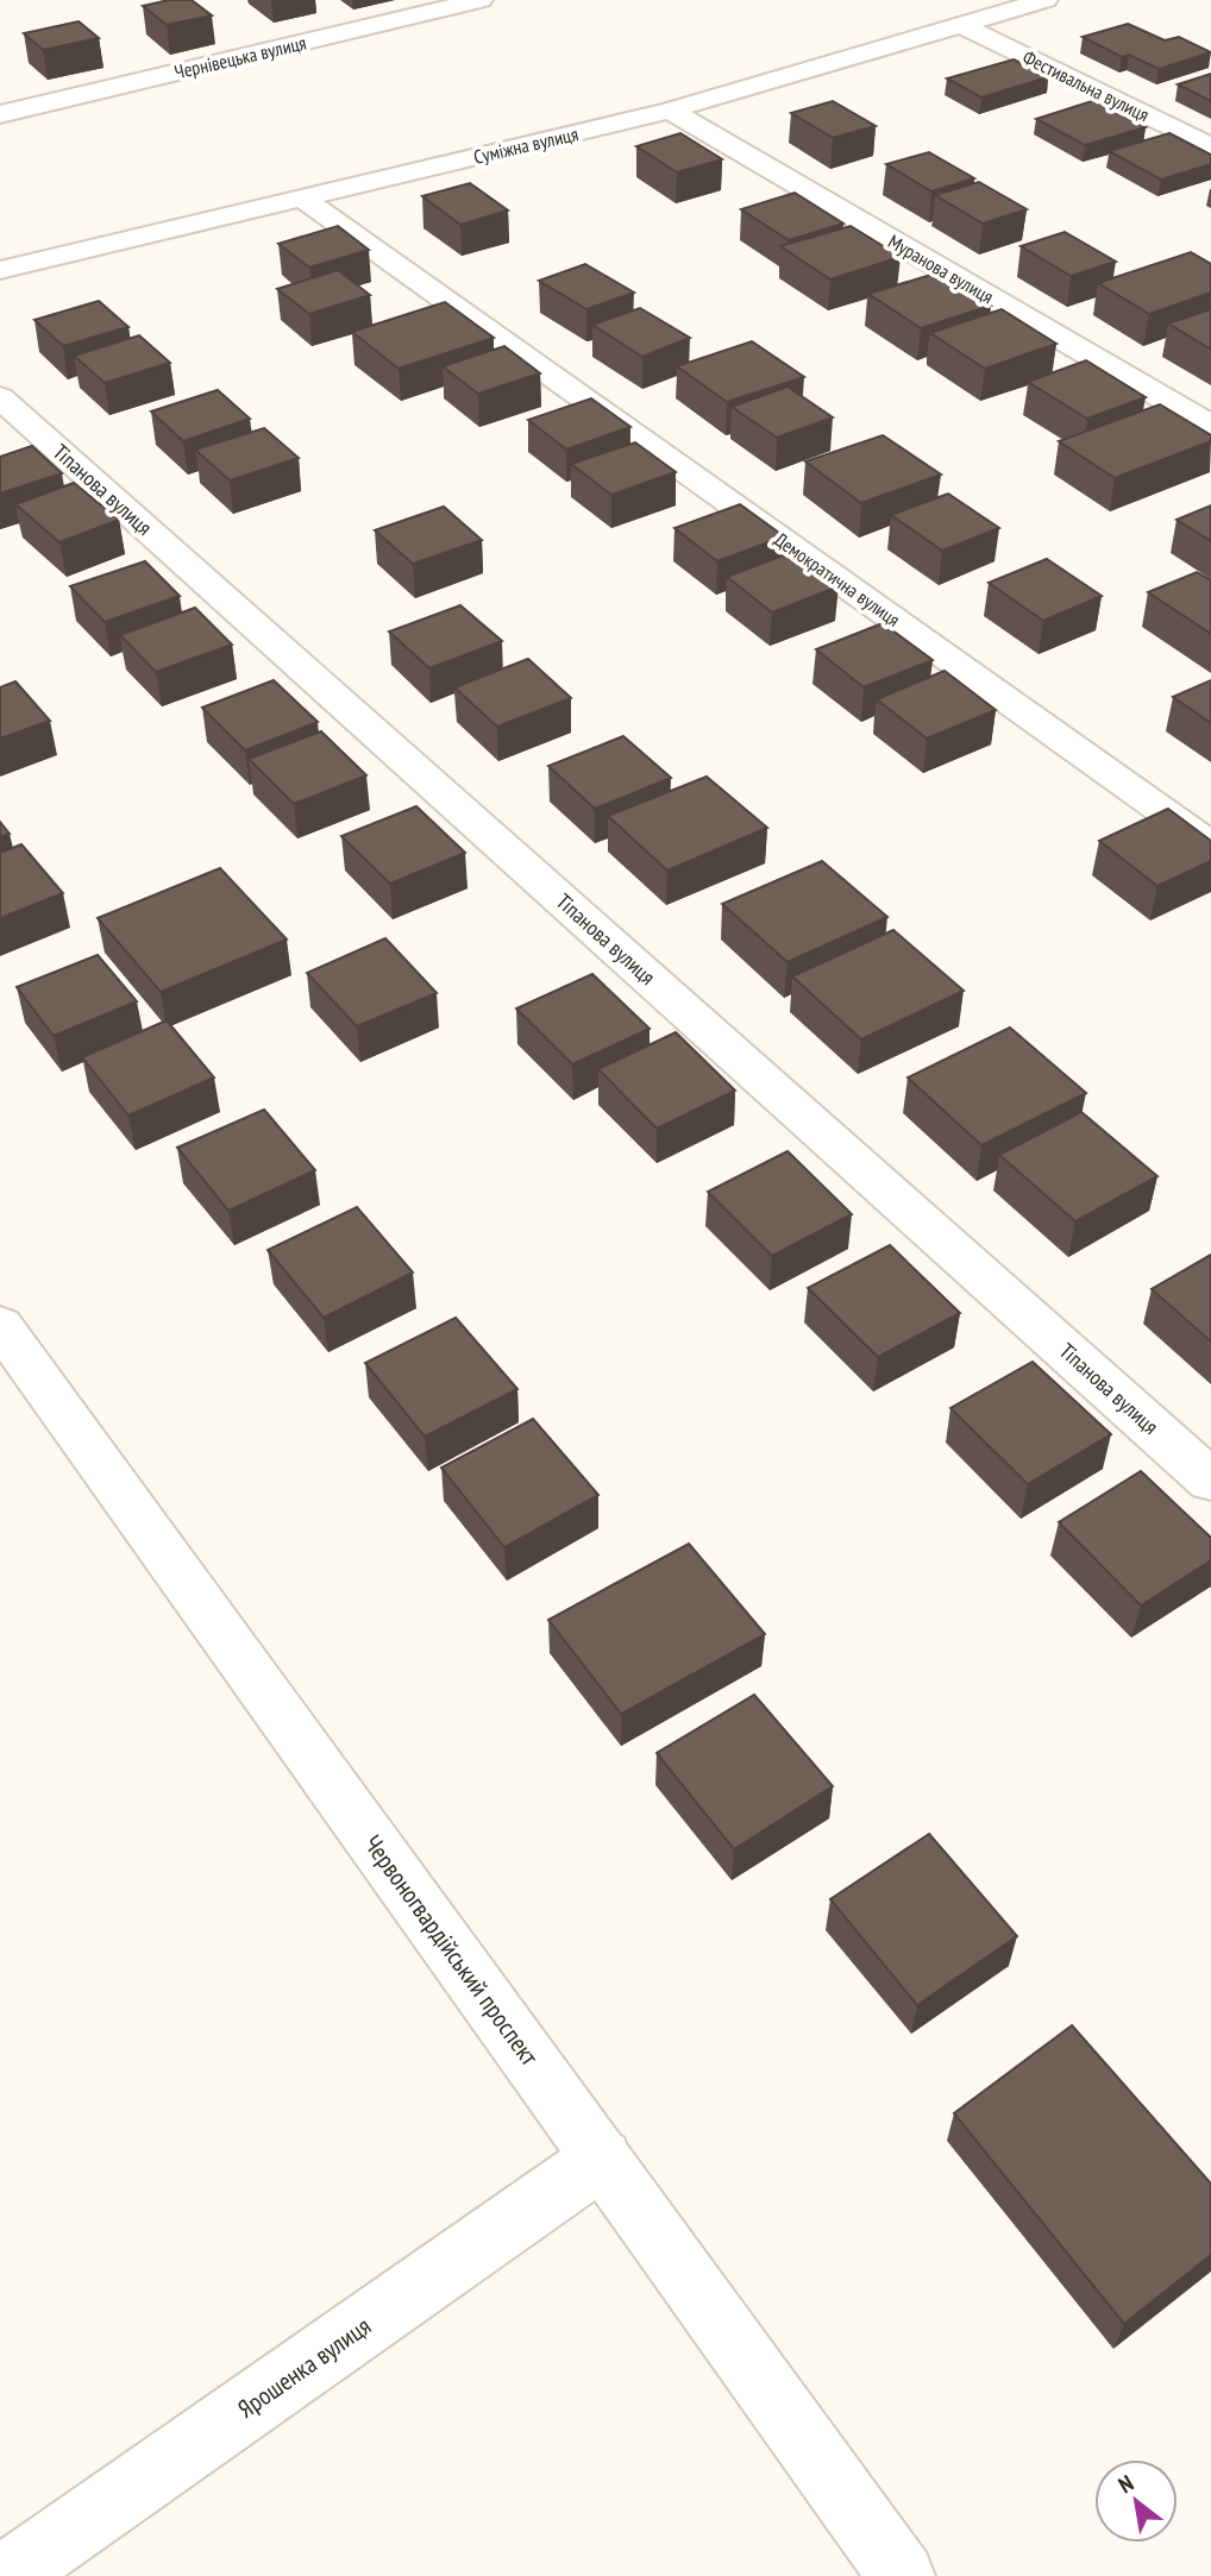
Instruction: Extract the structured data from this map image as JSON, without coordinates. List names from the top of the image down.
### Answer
{
  "streets": {
    "street": [
      "Чернівецька вулиця",
      "Фестивальна вулиця",
      "Суміжна вулиця",
      "Муранова вулиця",
      "Тіпанова вулиця",
      "Демократична вулиця",
      "Червоногвардійський проспект",
      "Ярошенка вулиця"
    ]
  },
  "crossings": [
    ["Фестивальна вулиця", "Суміжна вулиця"],
    ["Суміжна вулиця", "Муранова вулиця"],
    ["Суміжна вулиця", "Демократична вулиця"],
    ["Червоногвардійський проспект", "Ярошенка вулиця"]
  ],
  "north": "top left"
}
